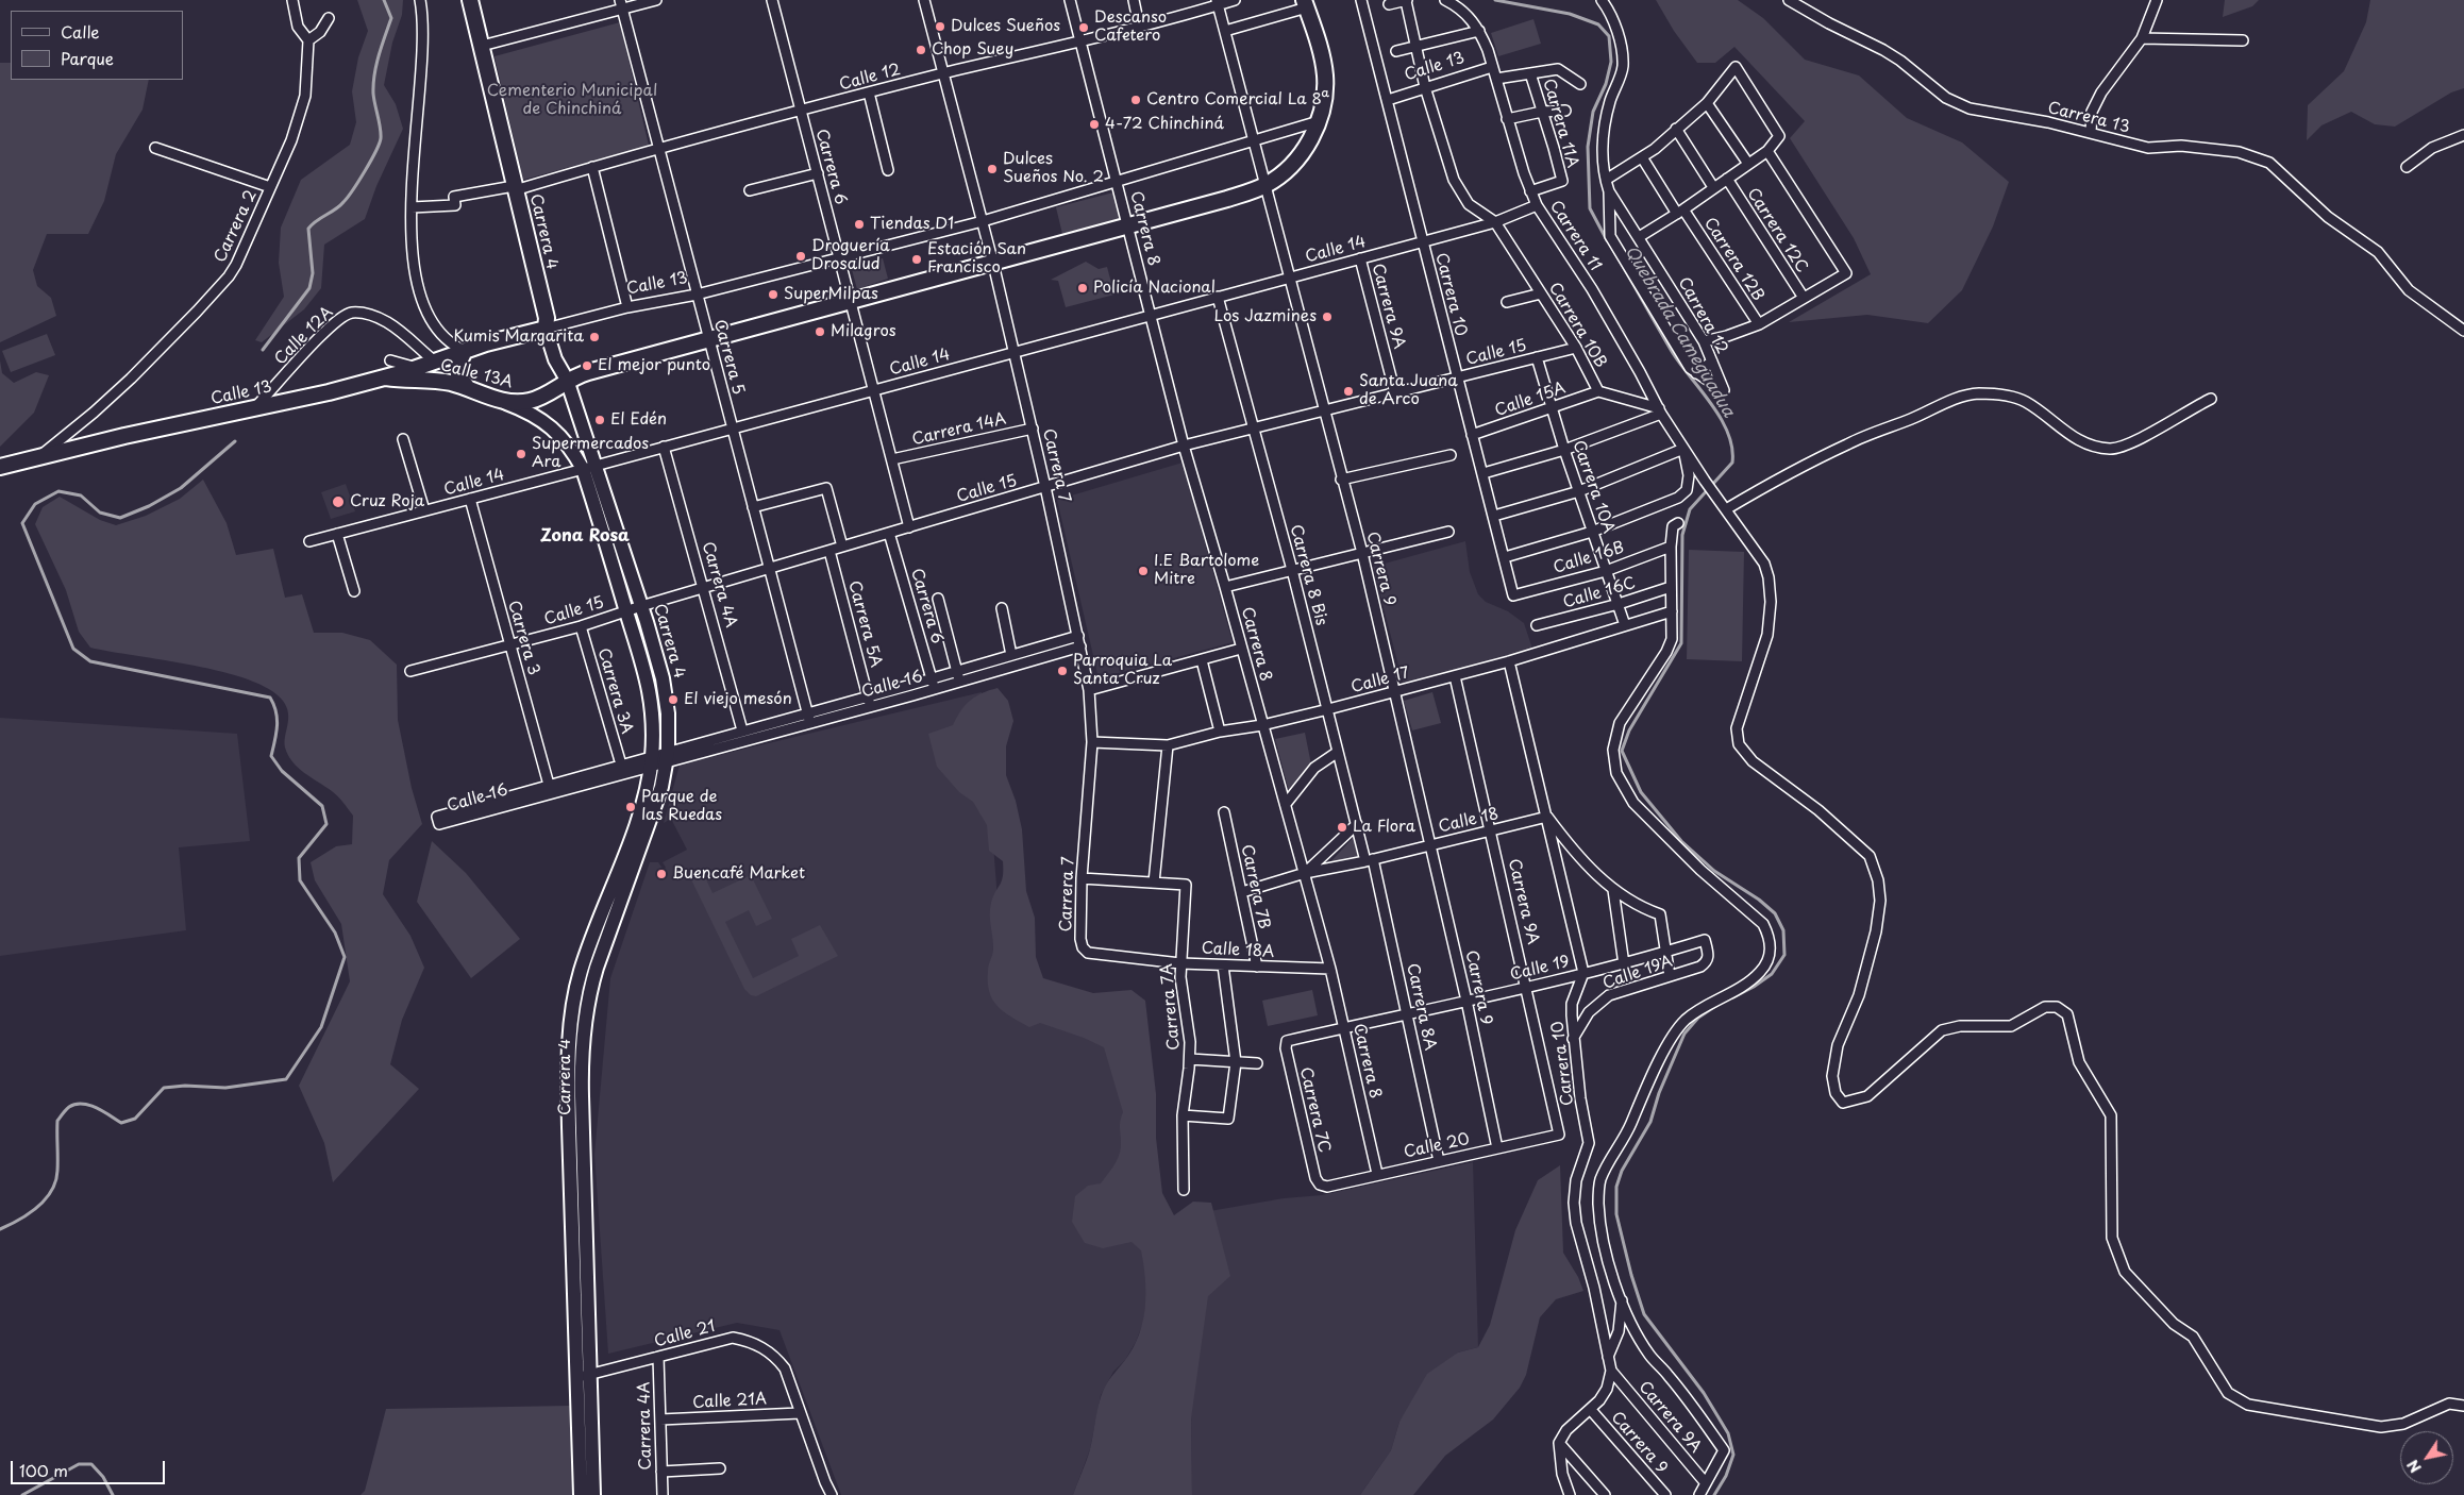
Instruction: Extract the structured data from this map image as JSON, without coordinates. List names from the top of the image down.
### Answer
{
  "streets": {
    "main road": ["Calle 13", "Carrera 4", "Calle 13A"],
    "street": [
      "Calle 12",
      "Carrera 13",
      "Carrera 11A",
      "Carrera 6",
      "Carrera 2",
      "Carrera 8",
      "Carrera 12C",
      "Carrera 11",
      "Calle 14",
      "Carrera 12B",
      "Carrera 10",
      "Carrera 9A",
      "Carrera 12",
      "Carrera 10B",
      "Calle 12A",
      "Calle 15",
      "Carrera 5",
      "Calle 15A",
      "Carrera 14A",
      "Carrera 7",
      "Carrera 10A",
      "Calle 16B",
      "Carrera 9",
      "Carrera 8 Bis",
      "Carrera 4A",
      "Calle 16C",
      "Carrera 5A",
      "Carrera 3",
      "Calle 17",
      "Calle 16",
      "Carrera 3A",
      "Calle 18",
      "Carrera 7B",
      "Calle 18A",
      "Calle 19",
      "Calle 19A",
      "Carrera 7A",
      "Carrera 8A",
      "Carrera 7C",
      "Calle 20",
      "Calle 21",
      "Calle 21A"
    ]
  },
  "crossings": [
    ["Calle 13", "Carrera 6"],
    ["Calle 13", "Carrera 2"],
    ["Calle 13", "Carrera 8"],
    ["Calle 13", "Carrera 4"],
    ["Calle 13", "Carrera 11"],
    ["Calle 13", "Carrera 10"],
    ["Calle 13", "Calle 12A"],
    ["Calle 13", "Carrera 5"],
    ["Calle 13", "Calle 13A"],
    ["Calle 13", "Carrera 7"],
    ["Calle 13", "Carrera 9"],
    ["Calle 12", "Carrera 6"],
    ["Calle 12", "Carrera 8"],
    ["Calle 12", "Carrera 4"],
    ["Calle 12", "Carrera 5"],
    ["Calle 12", "Carrera 7"],
    ["Calle 12", "Carrera 9"],
    ["Carrera 11A", "Carrera 11"],
    ["Carrera 6", "Calle 14"],
    ["Carrera 6", "Calle 15"],
    ["Carrera 6", "Calle 13A"],
    ["Carrera 6", "Carrera 14A"],
    ["Carrera 6", "Calle 16"],
    ["Carrera 8", "Calle 14"],
    ["Carrera 8", "Calle 15"],
    ["Carrera 8", "Calle 13A"],
    ["Carrera 8", "Calle 17"],
    ["Carrera 8", "Calle 18"],
    ["Carrera 8", "Calle 18A"],
    ["Carrera 8", "Calle 19"],
    ["Carrera 8", "Calle 20"],
    ["Carrera 4", "Calle 14"],
    ["Carrera 4", "Calle 15"],
    ["Carrera 4", "Calle 13A"],
    ["Carrera 4", "Calle 16"],
    ["Carrera 4", "Calle 21"],
    ["Carrera 11", "Calle 14"],
    ["Carrera 11", "Carrera 10B"],
    ["Calle 14", "Carrera 10"],
    ["Calle 14", "Carrera 9A"],
    ["Calle 14", "Carrera 10B"],
    ["Calle 14", "Carrera 5"],
    ["Calle 14", "Carrera 7"],
    ["Calle 14", "Carrera 9"],
    ["Calle 14", "Carrera 8 Bis"],
    ["Calle 14", "Carrera 4A"],
    ["Calle 14", "Carrera 3"],
    ["Carrera 10", "Carrera 9A"],
    ["Carrera 10", "Calle 15"],
    ["Carrera 10", "Calle 15A"],
    ["Carrera 10", "Calle 16B"],
    ["Carrera 10", "Calle 19"],
    ["Carrera 10", "Calle 19A"],
    ["Carrera 9A", "Calle 15"],
    ["Carrera 9A", "Calle 17"],
    ["Carrera 9A", "Calle 18"],
    ["Carrera 9A", "Calle 19"],
    ["Carrera 9A", "Calle 20"],
    ["Carrera 10B", "Calle 15"],
    ["Carrera 10B", "Calle 15A"],
    ["Calle 15", "Carrera 5"],
    ["Calle 15", "Carrera 7"],
    ["Calle 15", "Carrera 10A"],
    ["Calle 15", "Carrera 9"],
    ["Calle 15", "Carrera 8 Bis"],
    ["Calle 15", "Carrera 4A"],
    ["Calle 15", "Carrera 5A"],
    ["Calle 15", "Carrera 3"],
    ["Calle 15", "Carrera 3A"],
    ["Carrera 5", "Calle 13A"],
    ["Carrera 5", "Calle 16"],
    ["Calle 13A", "Carrera 7"],
    ["Calle 13A", "Carrera 9"],
    ["Calle 15A", "Carrera 10A"],
    ["Carrera 14A", "Carrera 7"],
    ["Carrera 7", "Calle 17"],
    ["Carrera 7", "Calle 16"],
    ["Carrera 7", "Calle 18A"],
    ["Carrera 10A", "Calle 16B"],
    ["Carrera 10A", "Calle 16C"],
    ["Carrera 10A", "Calle 17"],
    ["Carrera 9", "Calle 17"],
    ["Carrera 9", "Calle 18"],
    ["Carrera 9", "Calle 19"],
    ["Carrera 9", "Calle 20"],
    ["Carrera 8 Bis", "Calle 17"],
    ["Carrera 8 Bis", "Calle 18"],
    ["Carrera 8 Bis", "Carrera 8A"],
    ["Carrera 4A", "Calle 16"],
    ["Carrera 4A", "Calle 21"],
    ["Carrera 4A", "Calle 21A"],
    ["Carrera 5A", "Calle 16"],
    ["Carrera 3", "Calle 16"],
    ["Calle 16", "Carrera 3A"],
    ["Calle 18", "Carrera 7B"],
    ["Calle 18", "Carrera 8A"],
    ["Carrera 7B", "Calle 18A"],
    ["Calle 18A", "Carrera 7A"],
    ["Calle 19", "Calle 19A"],
    ["Calle 19", "Carrera 8A"],
    ["Calle 19", "Carrera 7C"],
    ["Carrera 8A", "Calle 20"],
    ["Carrera 7C", "Calle 20"],
    ["Calle 21", "Calle 21A"]
  ],
  "districts": ["Zona Rosa"],
  "water": ["Quebrada Cameguadua"],
  "parks": ["Cementerio Municipal de Chinchiná"],
  "places": [
    "Dulces Sueños",
    "Descanso Cafetero",
    "Chop Suey",
    "Centro Comercial La 8ª",
    "4-72 Chinchiná",
    "Dulces Sueños No. 2",
    "Tiendas D1",
    "Droguería Drosalud",
    "Estación San Francisco",
    "Policía Nacional",
    "SuperMilpas",
    "Los Jazmines",
    "Milagros",
    "Kumis Margarita",
    "El mejor punto",
    "Santa Juana de Arco",
    "El Edén",
    "Supermercados Ara",
    "Cruz Roja",
    "I.E Bartolome Mitre",
    "Parroquia La Santa Cruz",
    "El viejo mesón",
    "Parque de las Ruedas",
    "La Flora",
    "Buencafé Market"
  ],
  "legend": ["Calle", "Parque"],
  "scale_bar": "100 m",
  "north": "bottom left"
}
